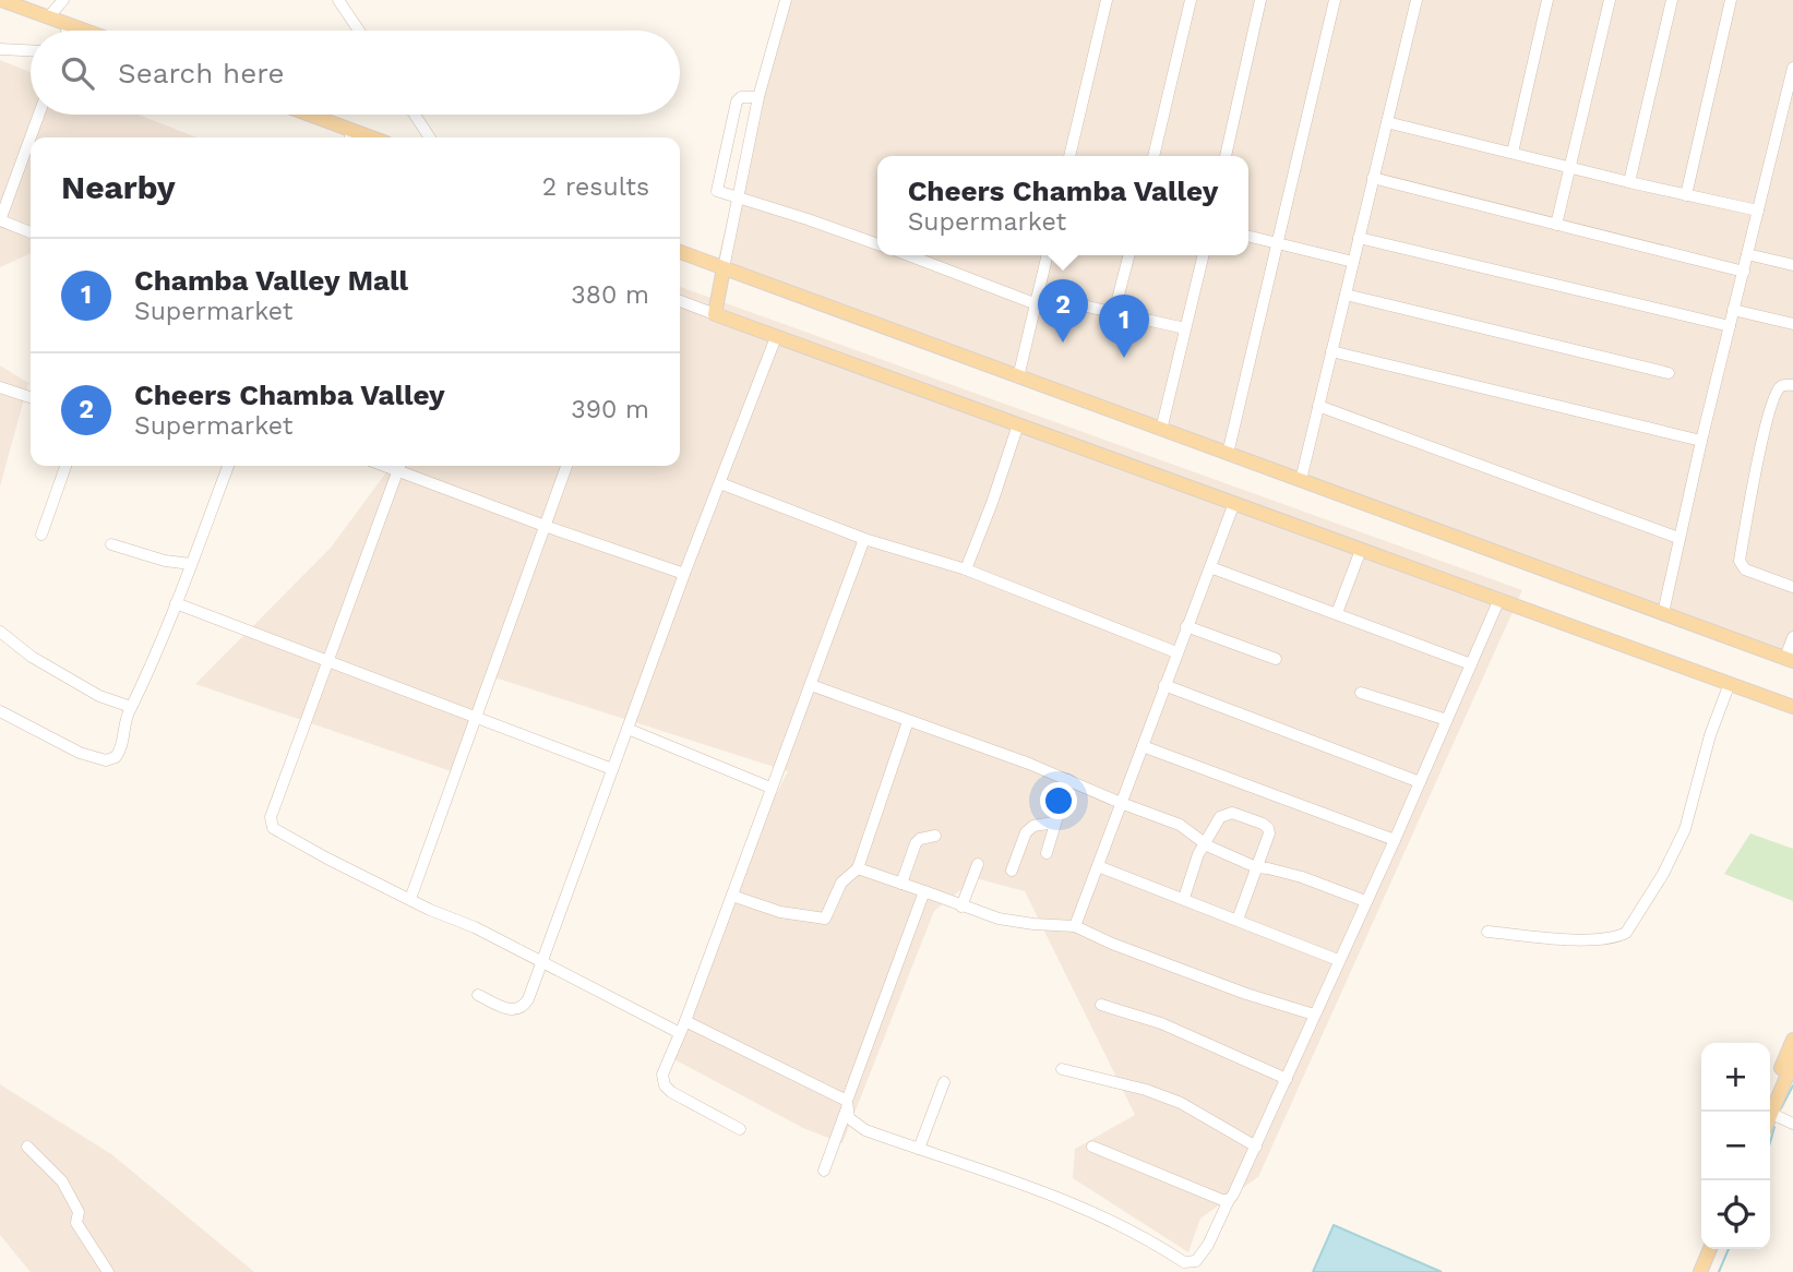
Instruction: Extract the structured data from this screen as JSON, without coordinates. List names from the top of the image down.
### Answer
{
  "page": {
    "search": "Search here",
    "heading": ["Nearby", "2 results"],
    "popup": ["Cheers Chamba Valley", "Supermarket"],
    "list": [
      {
        "mark": "1",
        "name": "Chamba Valley Mall",
        "note": "Supermarket",
        "value": "380 m"
      },
      {
        "mark": "2",
        "name": "Cheers Chamba Valley",
        "note": "Supermarket",
        "value": "390 m"
      }
    ],
    "pins": ["2", "1"],
    "map_buttons": ["+", "−"]
  }
}
